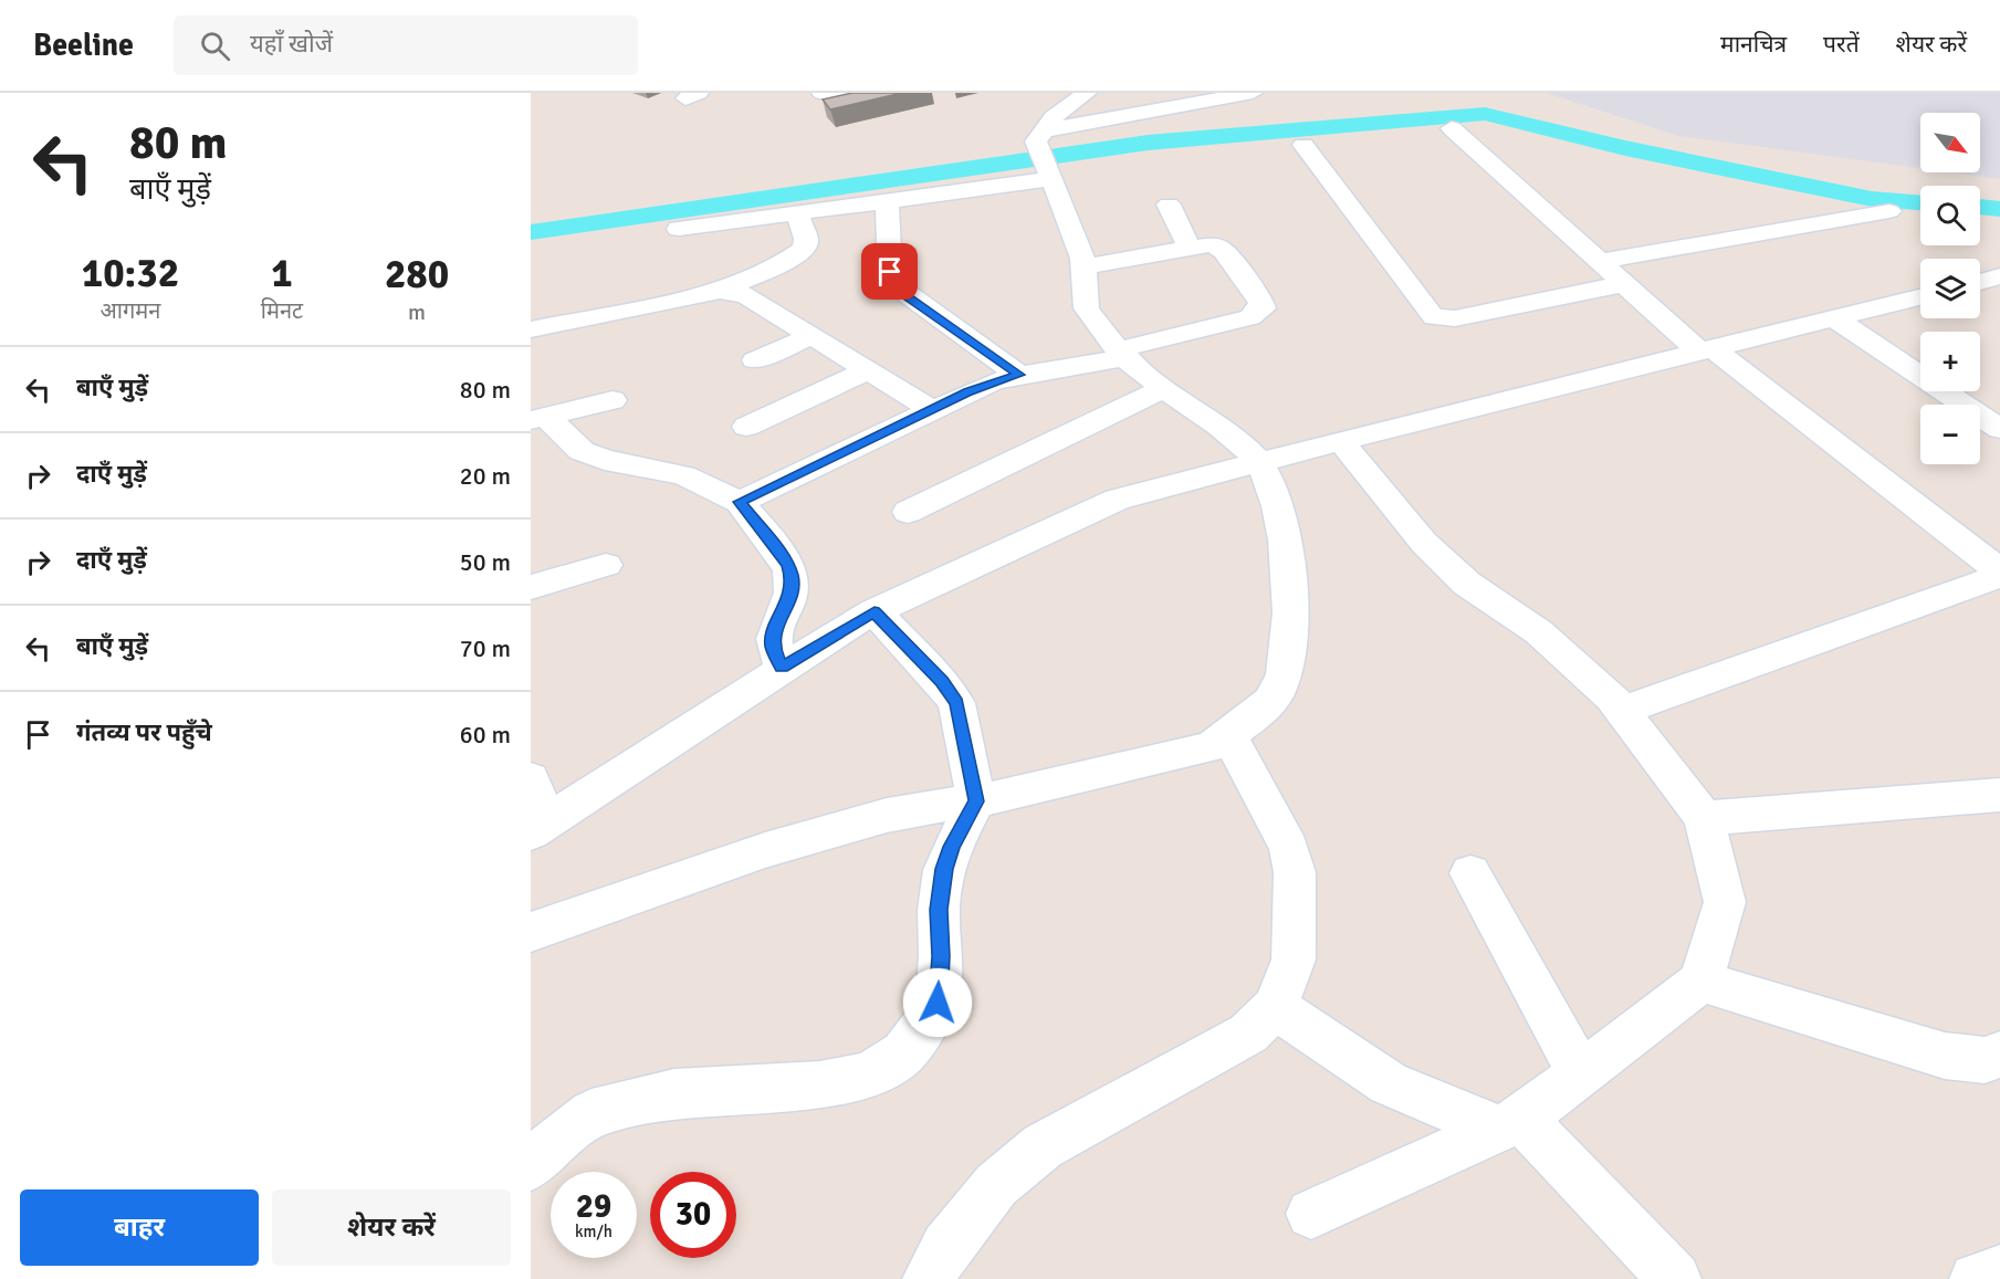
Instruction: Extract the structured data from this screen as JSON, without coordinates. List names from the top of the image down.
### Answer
{
  "north": "bottom right",
  "page": {
    "header": "Beeline",
    "search": "यहाँ खोजें",
    "nav": ["मानचित्र", "परतें", "शेयर करें"],
    "turn": ["80 m", "बाएँ मुड़ें"],
    "map_buttons": ["+", "−"],
    "eta": [
      "10:32",
      "आगमन",
      "1",
      "मिनट",
      "280",
      "m"
    ],
    "list": [
      {
        "name": "बाएँ मुड़ें",
        "value": "80 m"
      },
      {
        "name": "दाएँ मुड़ें",
        "value": "20 m"
      },
      {
        "name": "दाएँ मुड़ें",
        "value": "50 m"
      },
      {
        "name": "बाएँ मुड़ें",
        "value": "70 m"
      },
      {
        "name": "गंतव्य पर पहुँचे",
        "value": "60 m"
      }
    ],
    "speed": "29 km/h",
    "limit": "30",
    "buttons": ["बाहर", "शेयर करें"]
  }
}
